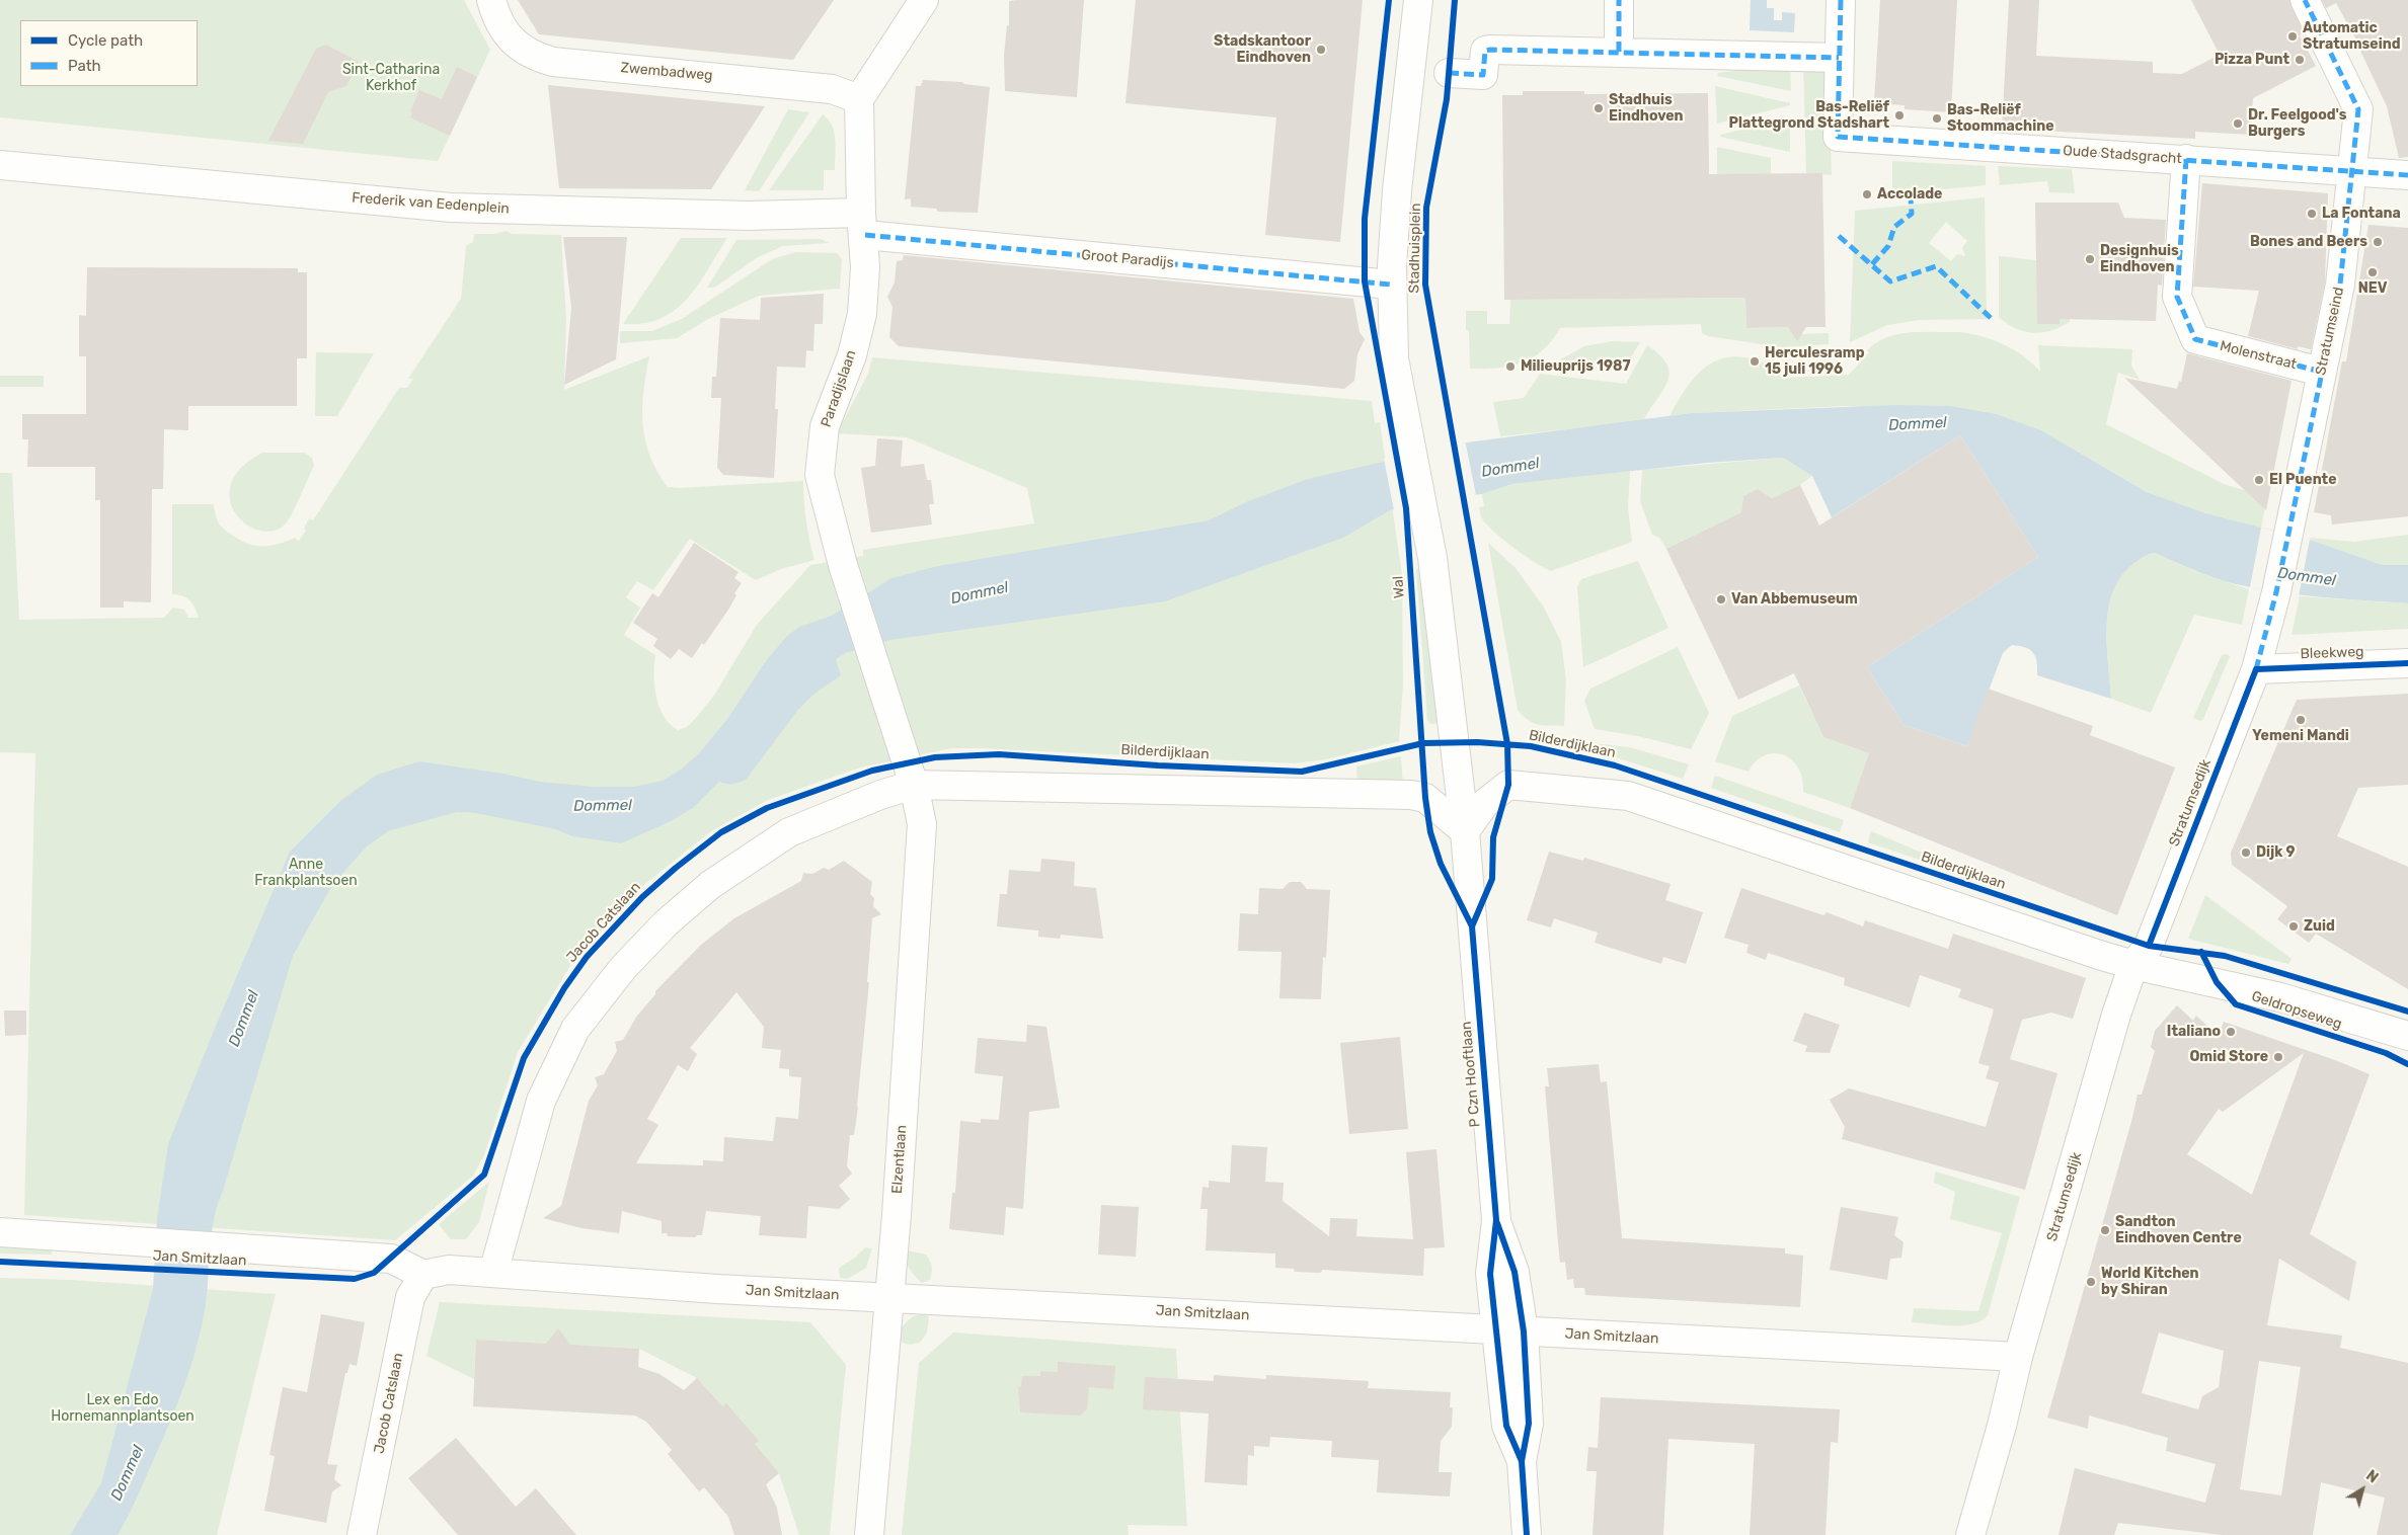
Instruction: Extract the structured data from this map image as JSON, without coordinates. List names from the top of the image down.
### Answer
{
  "streets": {
    "street": [
      "Zwembadweg",
      "Oude Stadsgracht",
      "Frederik van Eedenplein",
      "Stadhuisplein",
      "Groot Paradijs",
      "Stratumseind",
      "Molenstraat",
      "Paradijslaan",
      "Bleekweg",
      "Stratumsedijk",
      "Jacob Catslaan",
      "Geldropseweg",
      "P Czn Hooftlaan",
      "Elzentlaan",
      "Jan Smitzlaan"
    ],
    "cycle path": ["Wal", "Bilderdijklaan"]
  },
  "crossings": [
    ["Zwembadweg", "Paradijslaan"],
    ["Oude Stadsgracht", "Stratumseind"],
    ["Oude Stadsgracht", "Molenstraat"],
    ["Frederik van Eedenplein", "Groot Paradijs"],
    ["Frederik van Eedenplein", "Paradijslaan"],
    ["Stadhuisplein", "Groot Paradijs"],
    ["Stadhuisplein", "P Czn Hooftlaan"],
    ["Groot Paradijs", "Paradijslaan"],
    ["Stratumseind", "Molenstraat"],
    ["Stratumseind", "Bleekweg"],
    ["Stratumseind", "Stratumsedijk"],
    ["Paradijslaan", "Elzentlaan"],
    ["Bleekweg", "Stratumsedijk"],
    ["Stratumsedijk", "Geldropseweg"],
    ["Stratumsedijk", "Jan Smitzlaan"],
    ["Jacob Catslaan", "Jan Smitzlaan"],
    ["P Czn Hooftlaan", "Jan Smitzlaan"],
    ["Elzentlaan", "Jan Smitzlaan"]
  ],
  "water": ["Dommel"],
  "parks": ["Sint-Catharina Kerkhof", "Anne Frankplantsoen", "Lex en Edo Hornemannplantsoen"],
  "places": [
    "Automatic Stratumseind",
    "Stadskantoor Eindhoven",
    "Pizza Punt",
    "Stadhuis Eindhoven",
    "Bas-Reliëf Plattegrond Stadshart",
    "Bas-Reliëf Stoommachine",
    "Dr. Feelgood's Burgers",
    "Accolade",
    "La Fontana",
    "Bones and Beers",
    "Designhuis Eindhoven",
    "NEV",
    "Herculesramp 15 juli 1996",
    "Milieuprijs 1987",
    "El Puente",
    "Van Abbemuseum",
    "Yemeni Mandi",
    "Dijk 9",
    "Zuid",
    "Italiano",
    "Omid Store",
    "Sandton Eindhoven Centre",
    "World Kitchen by Shiran"
  ],
  "legend": ["Cycle path", "Path"],
  "north": "top right"
}
